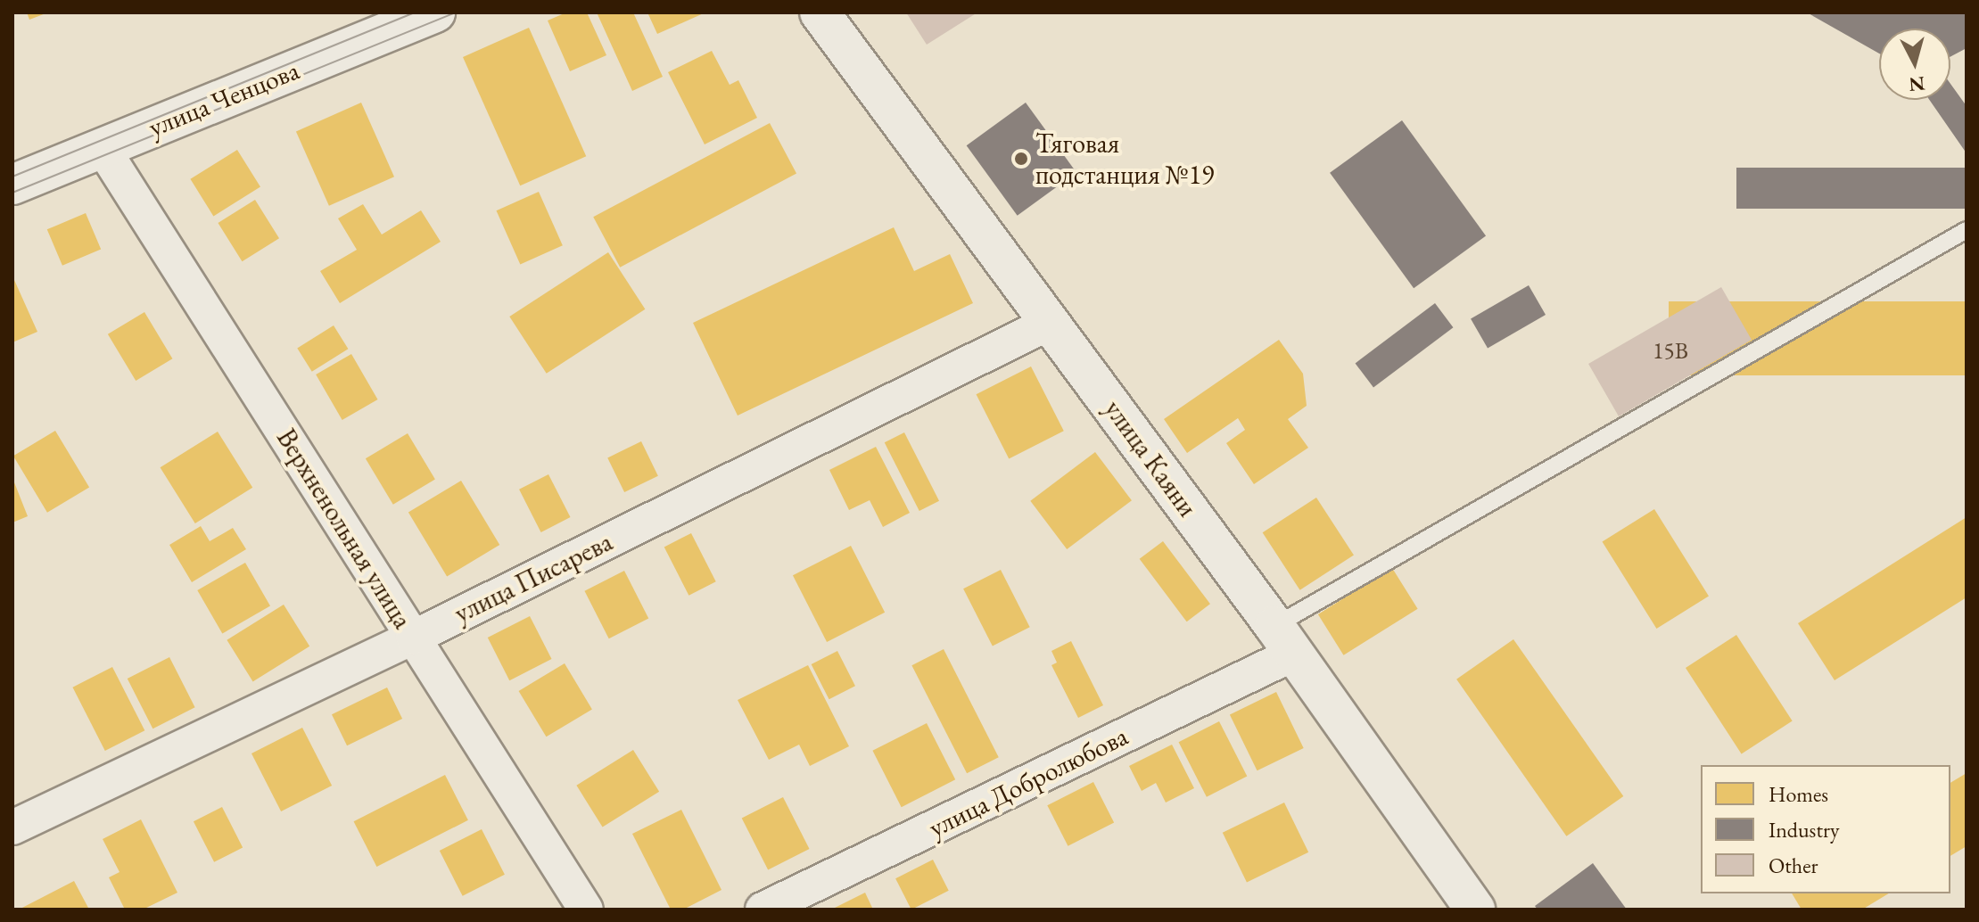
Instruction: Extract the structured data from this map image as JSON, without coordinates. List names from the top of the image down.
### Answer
{
  "streets": {
    "street": [
      "улица Ченцова",
      "улица Каяни",
      "Верхненольная улица",
      "улица Писарева",
      "улица Добролюбова"
    ]
  },
  "crossings": [
    ["улица Ченцова", "Верхненольная улица"],
    ["улица Каяни", "улица Писарева"],
    ["улица Каяни", "улица Добролюбова"],
    ["Верхненольная улица", "улица Писарева"]
  ],
  "places": ["Тяговая подстанция №19"],
  "house_numbers": ["15В"],
  "legend": ["Homes", "Industry", "Other"],
  "north": "bottom"
}
